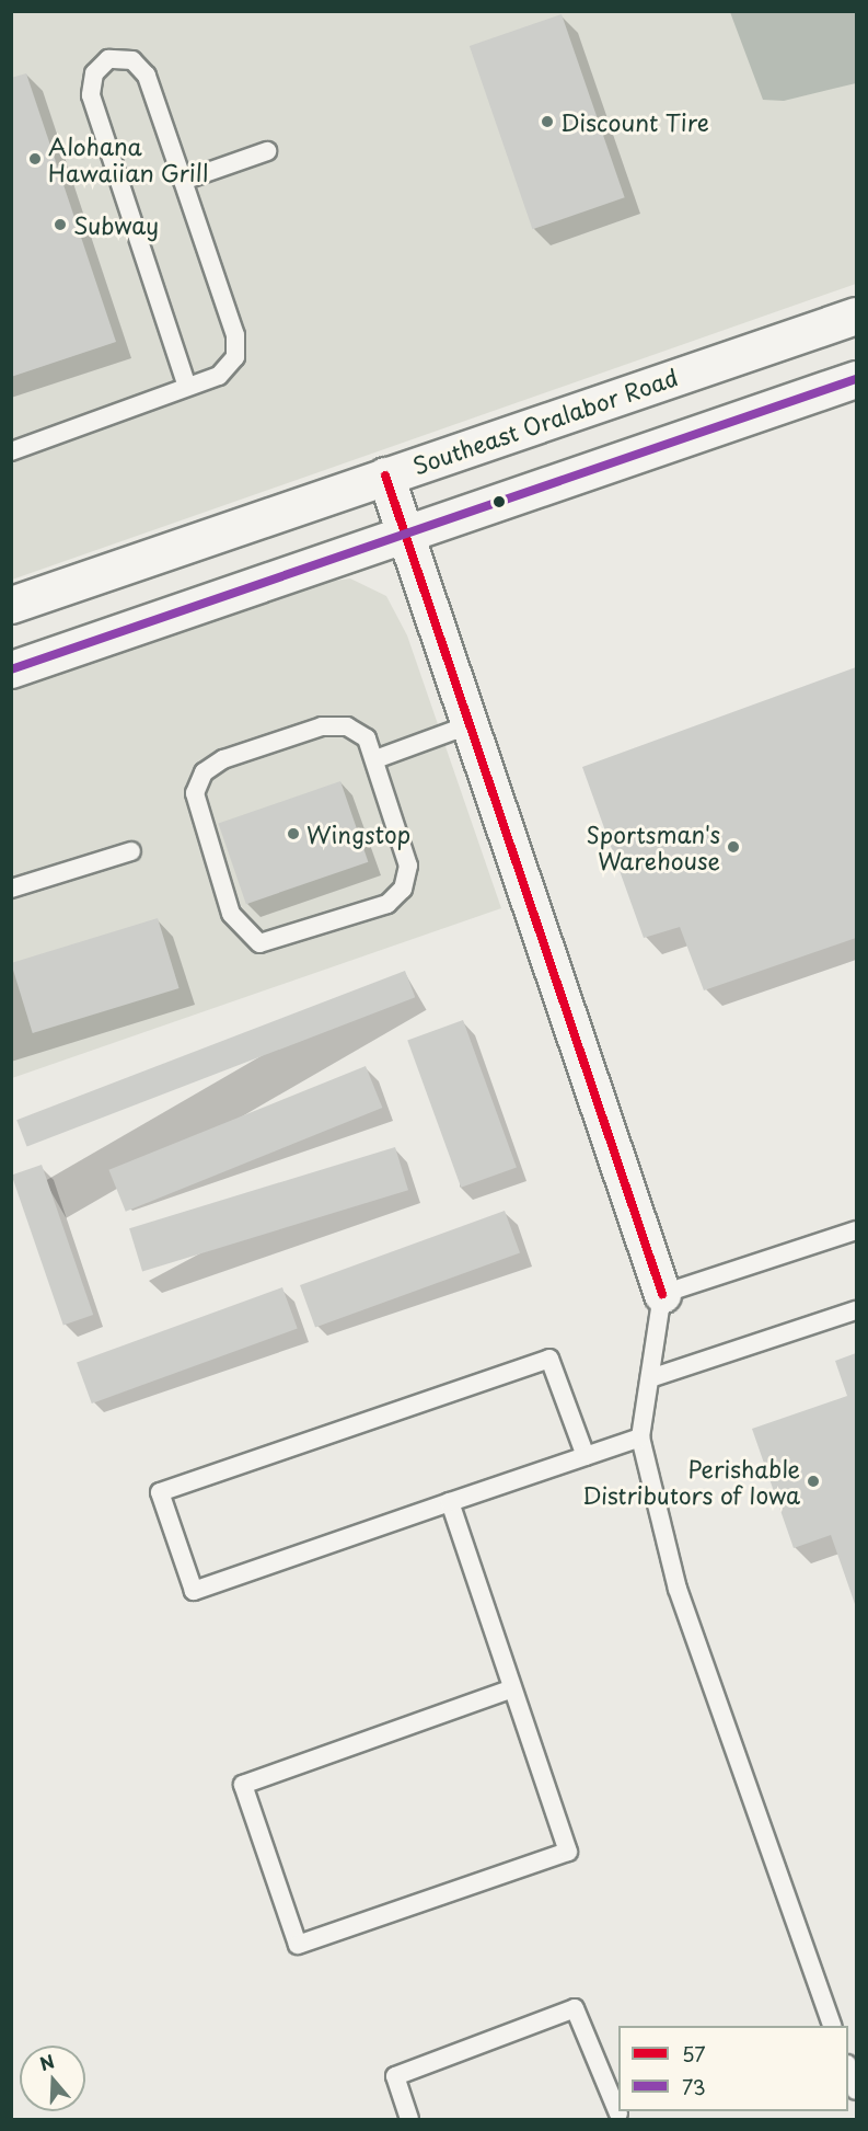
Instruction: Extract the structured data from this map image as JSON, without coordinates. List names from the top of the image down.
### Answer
{
  "streets": {
    "main road": ["Southeast Oralabor Road"]
  },
  "places": [
    "Discount Tire",
    "Alohana Hawaiian Grill",
    "Subway",
    "Wingstop",
    "Sportsman's Warehouse",
    "Perishable Distributors of Iowa"
  ],
  "lines": ["transit line 73", "transit line 57"],
  "legend": ["57", "73"],
  "north": "top"
}
